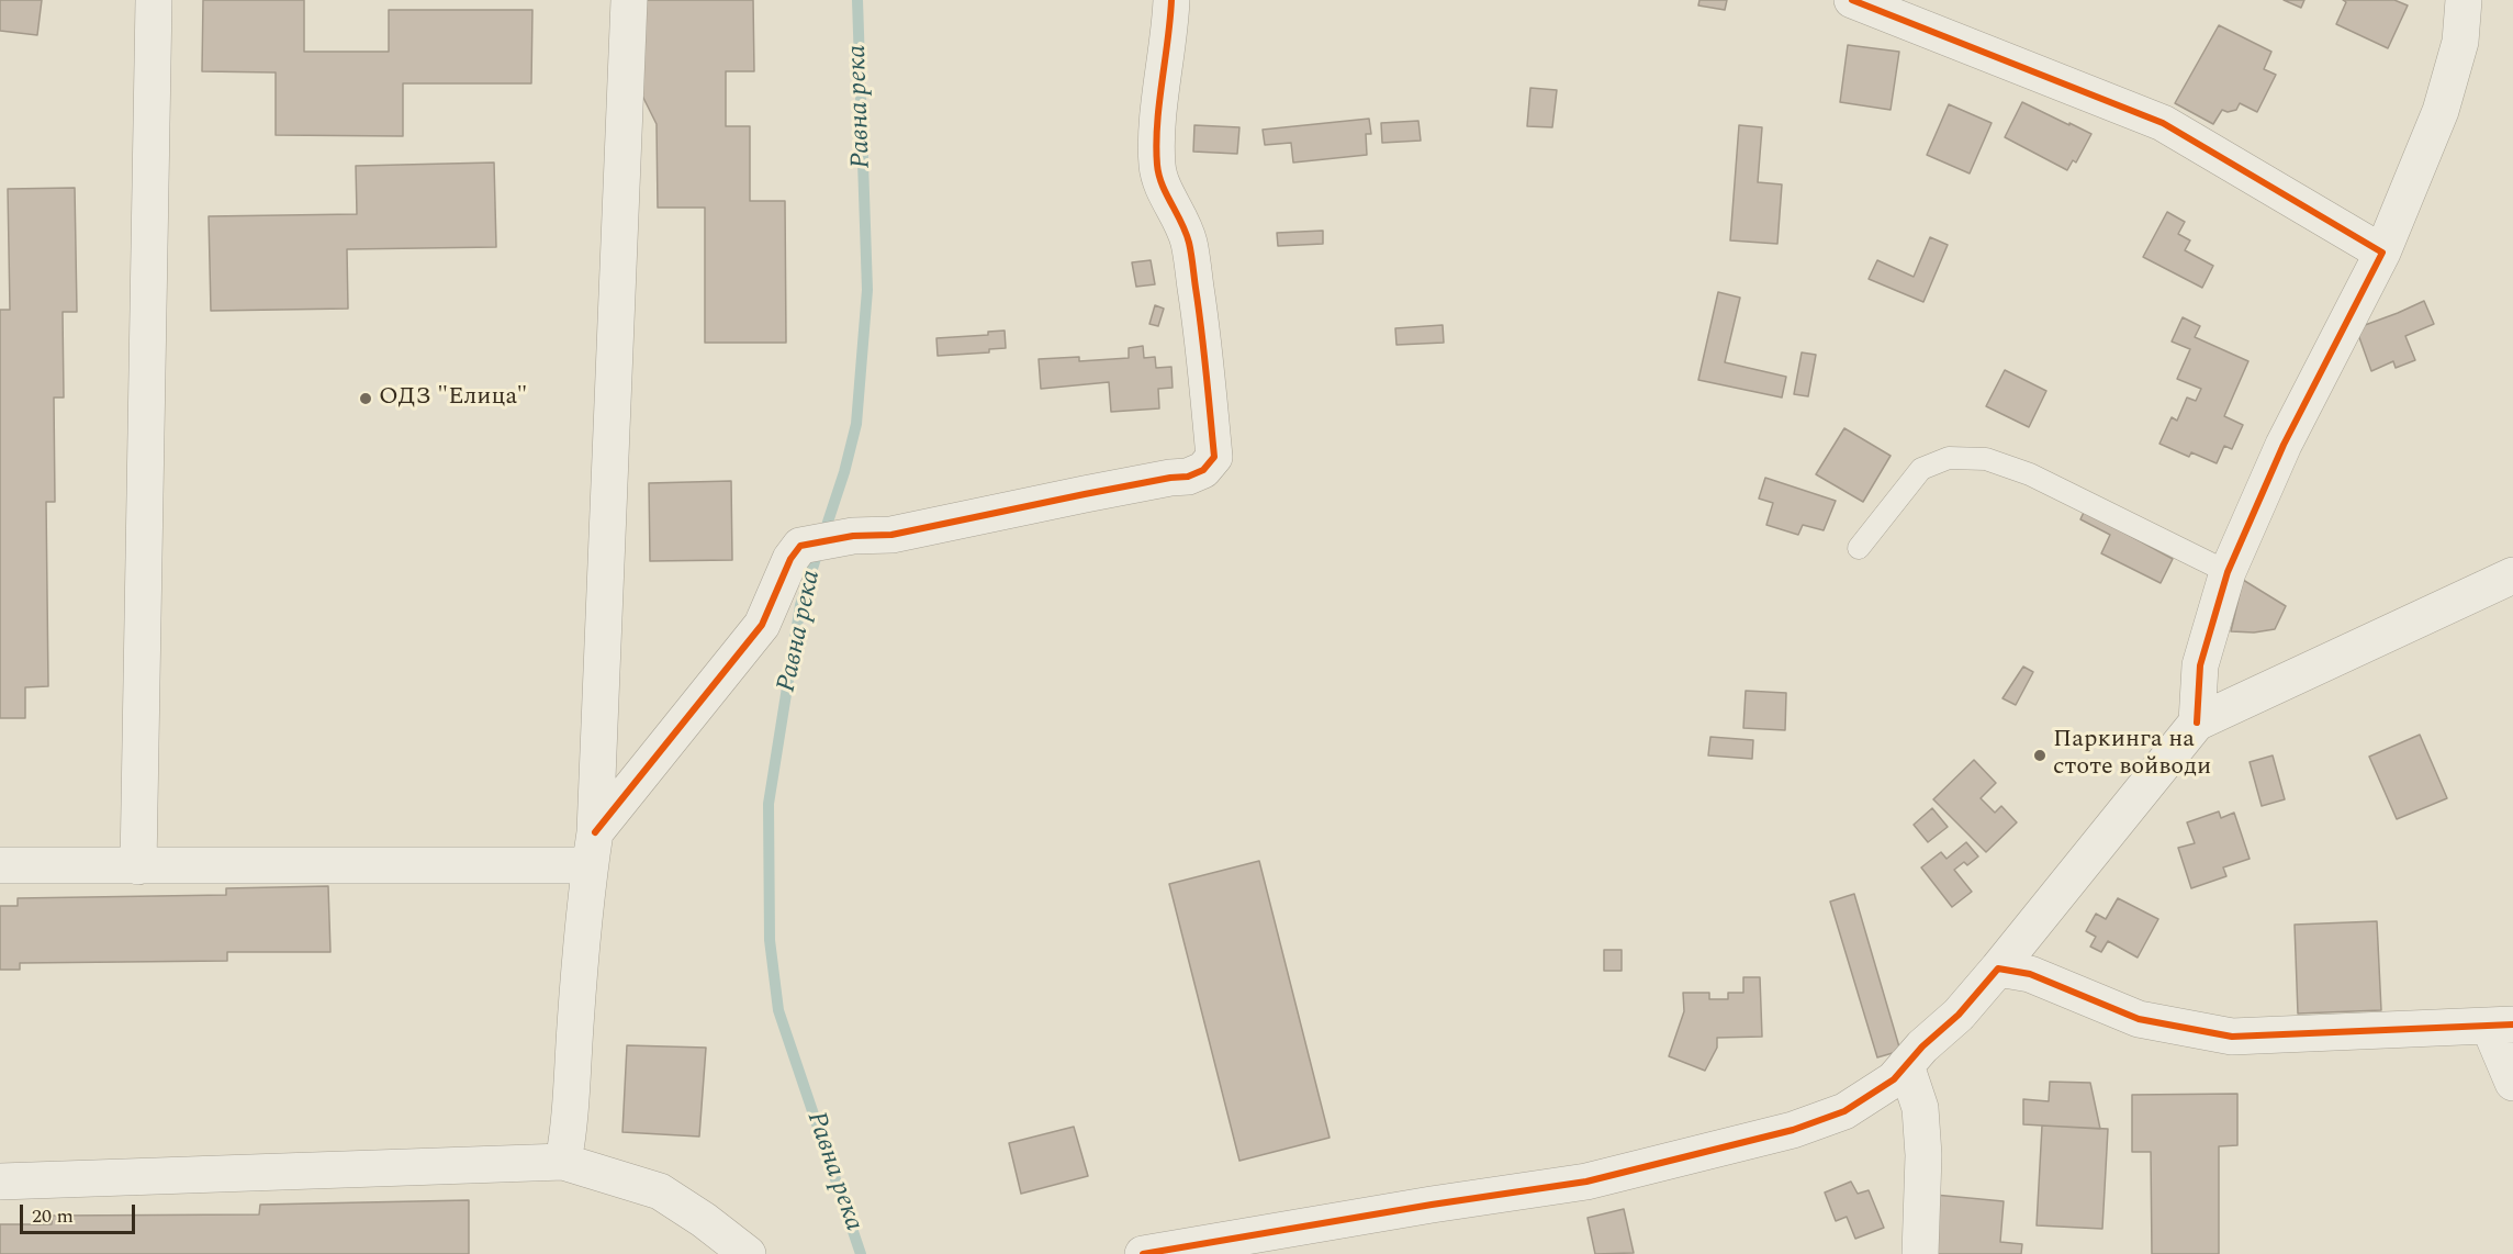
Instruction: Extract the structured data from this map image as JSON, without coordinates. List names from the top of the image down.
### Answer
{
  "water": ["Равна река"],
  "places": ["ОДЗ \"Елица\"", "Паркинга на стоте войводи"],
  "scale_bar": "20 m"
}
